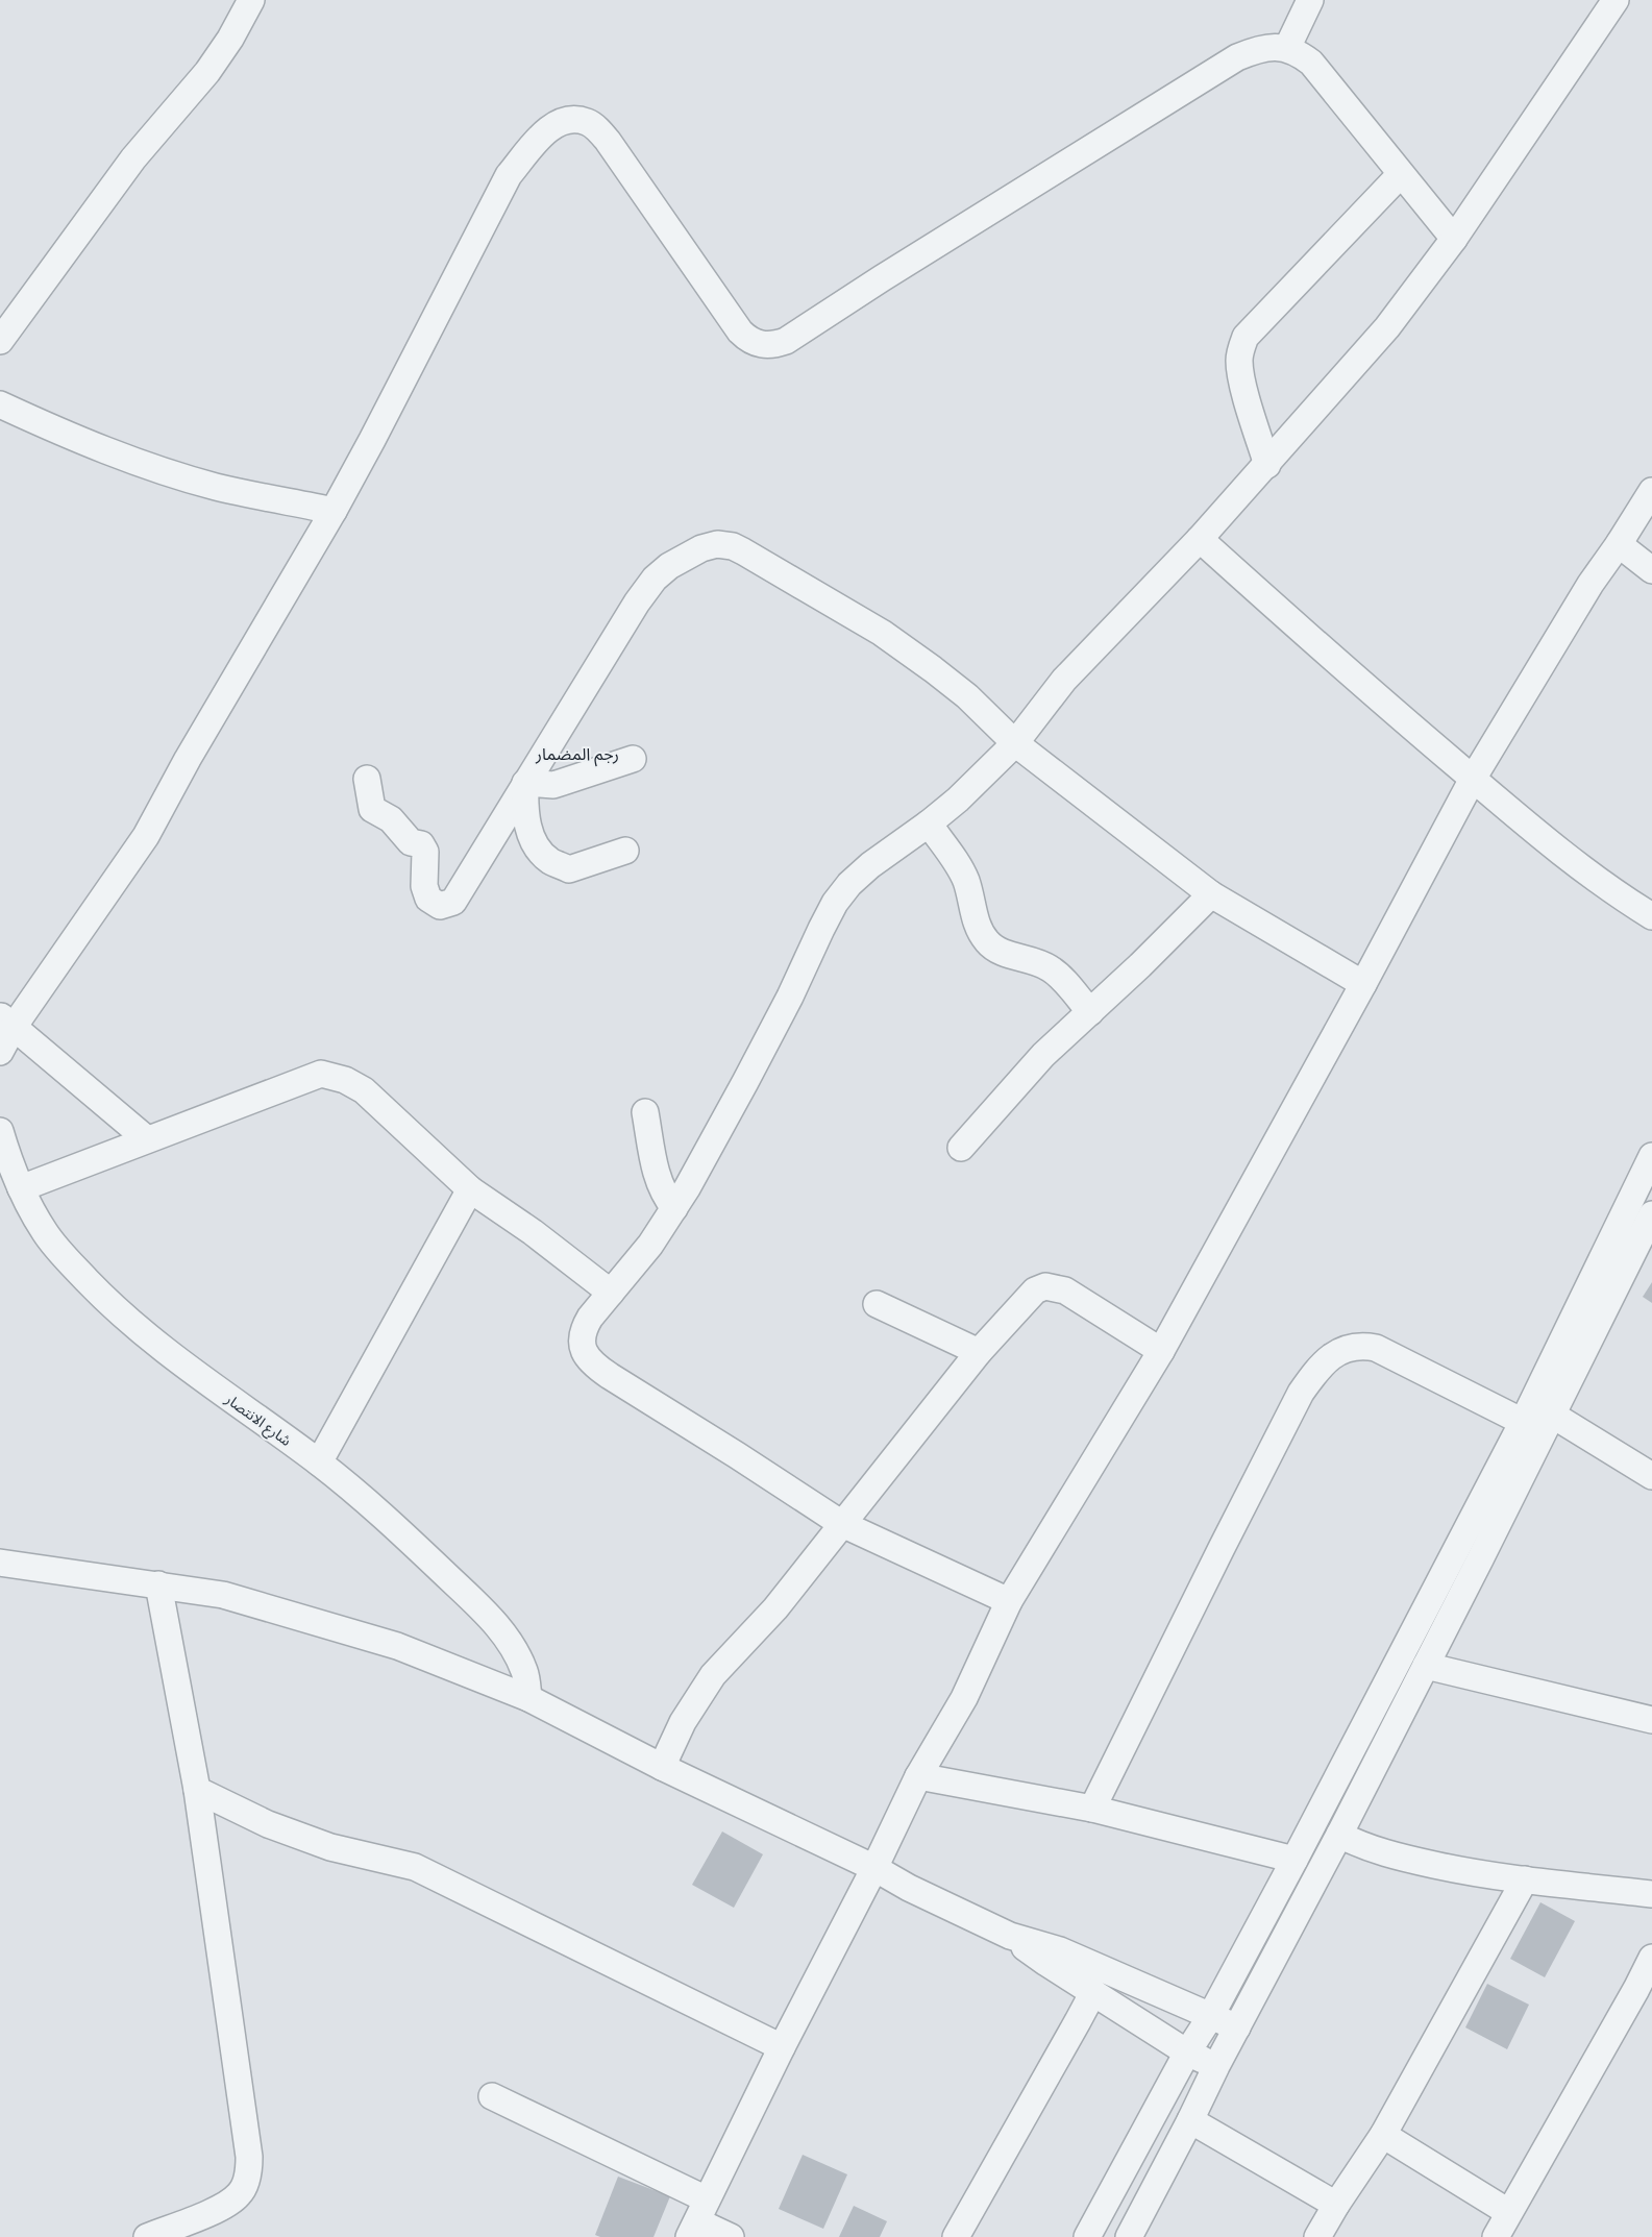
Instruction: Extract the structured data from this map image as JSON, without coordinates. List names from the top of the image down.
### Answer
{
  "streets": {
    "street": ["شارع الانتصار"]
  },
  "districts": ["رجم المضمار"]
}
